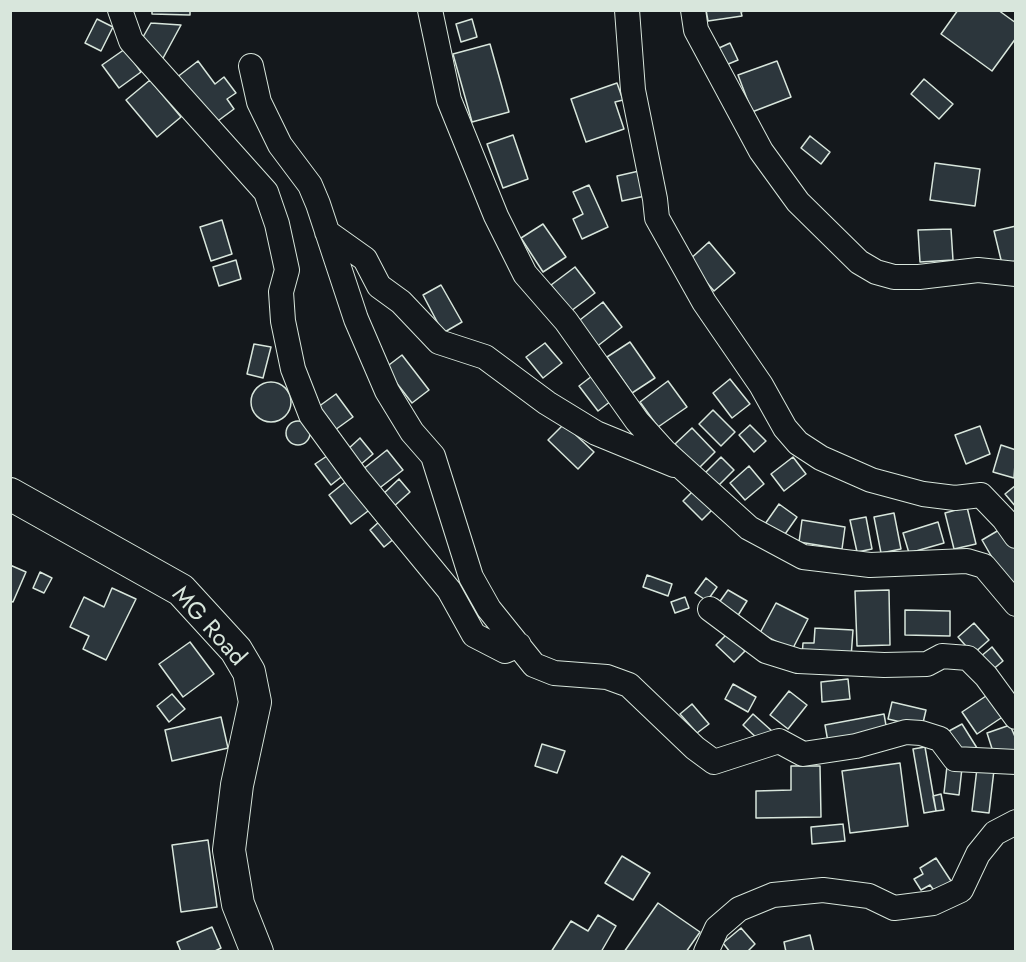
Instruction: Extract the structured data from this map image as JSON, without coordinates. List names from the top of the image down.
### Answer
{
  "streets": {
    "main road": ["MG Road"]
  }
}
